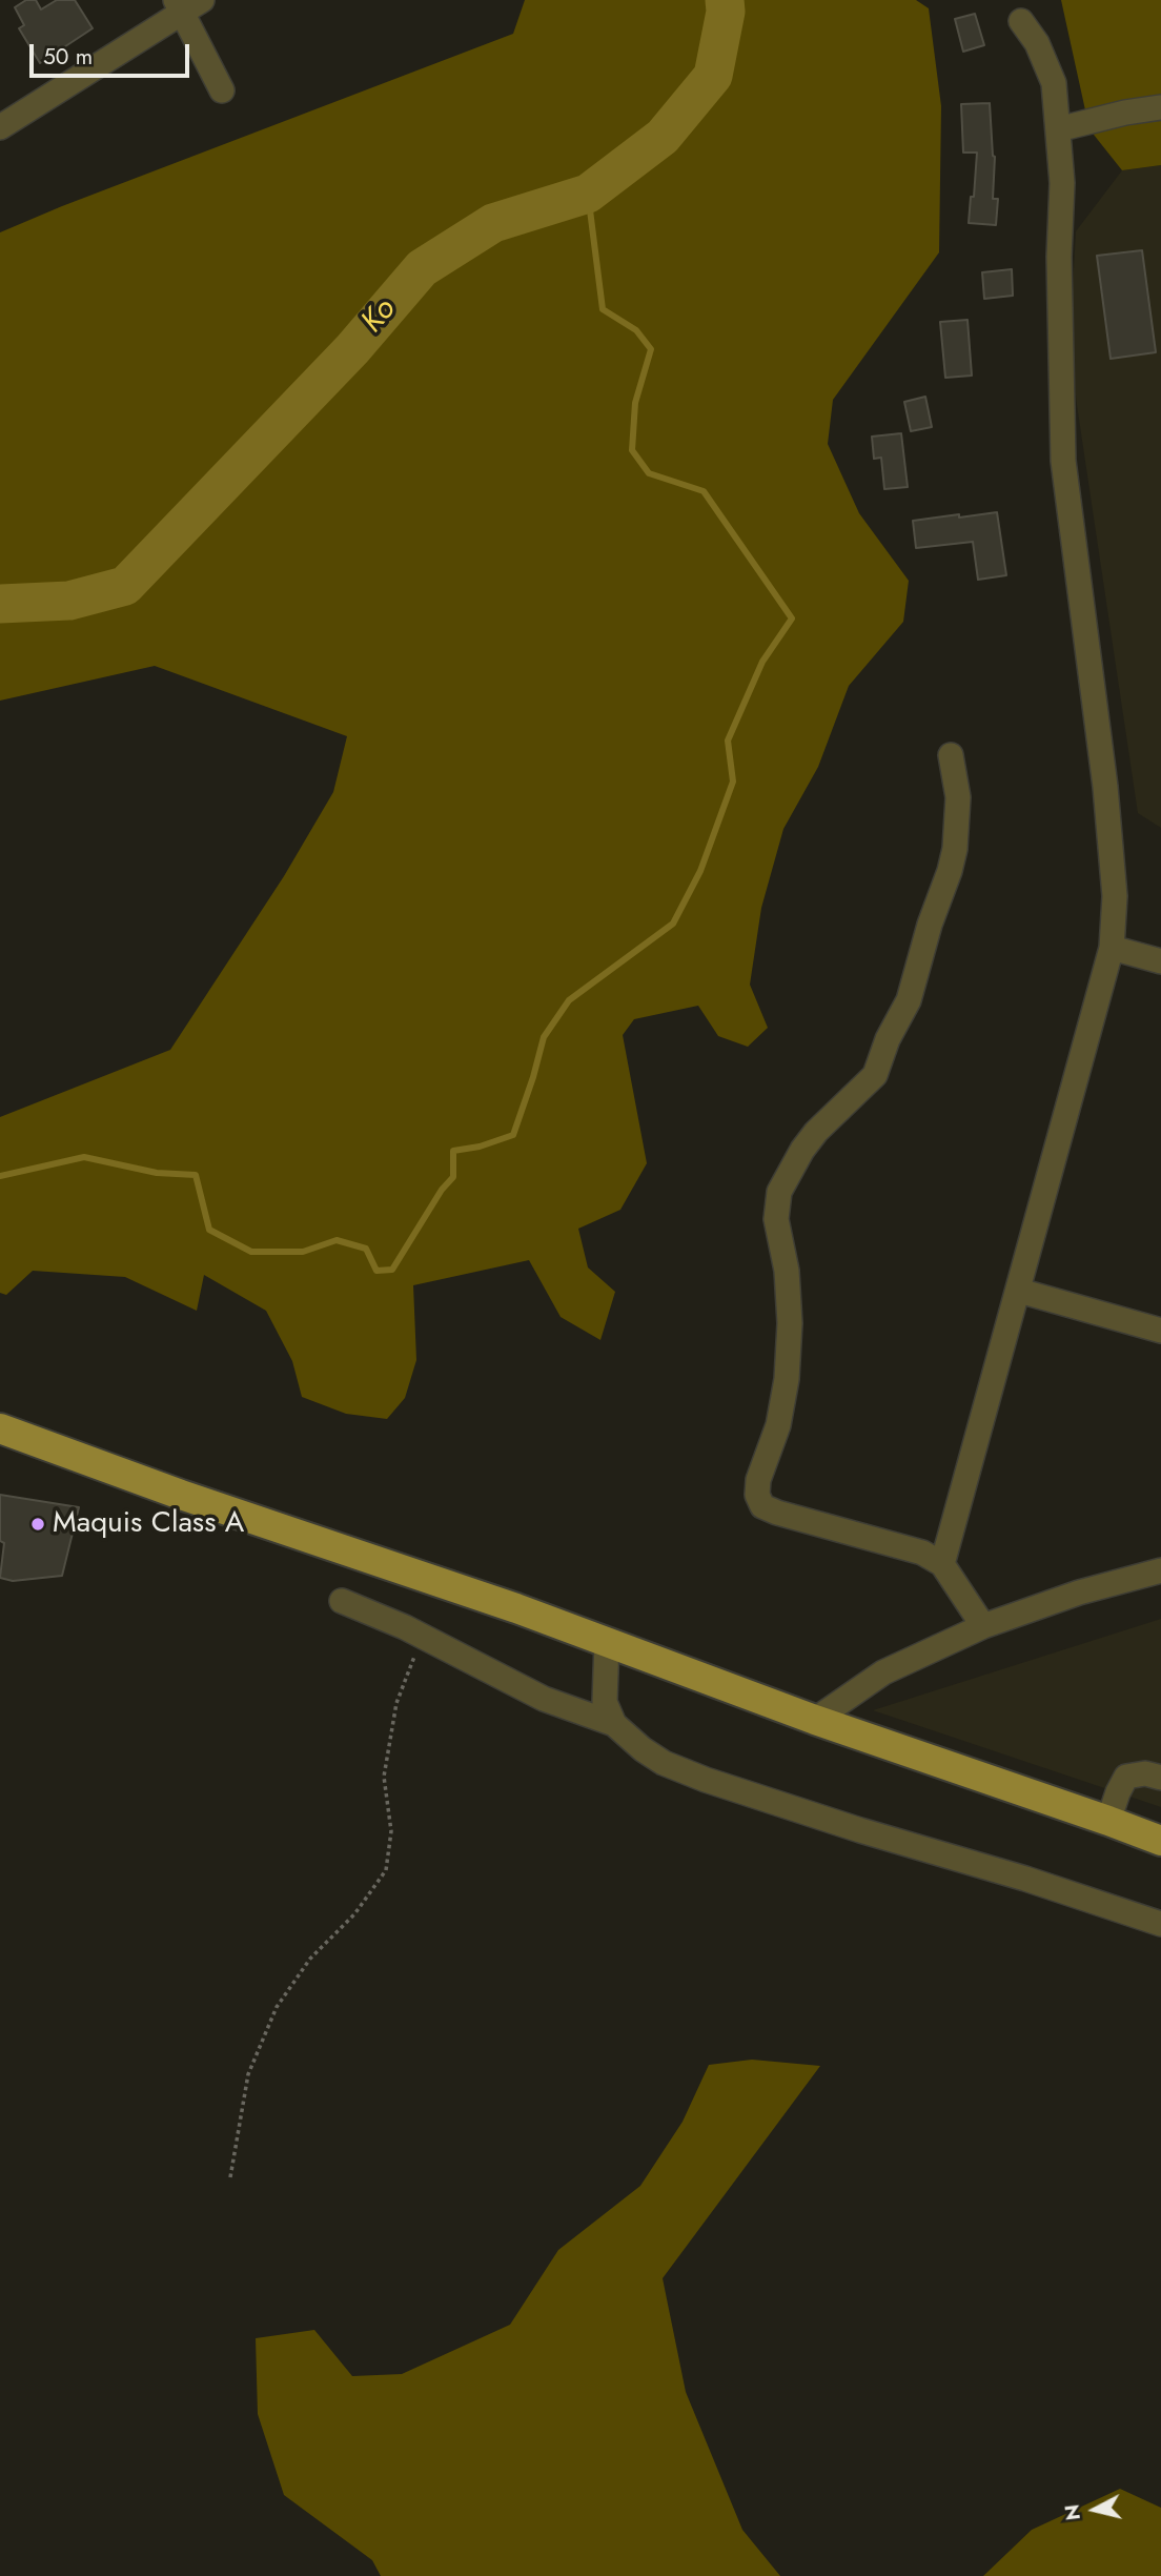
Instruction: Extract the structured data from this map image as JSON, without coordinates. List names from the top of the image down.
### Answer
{
  "water": ["Ko"],
  "places": ["Maquis Class A"],
  "scale_bar": "50 m",
  "north": "left"
}
